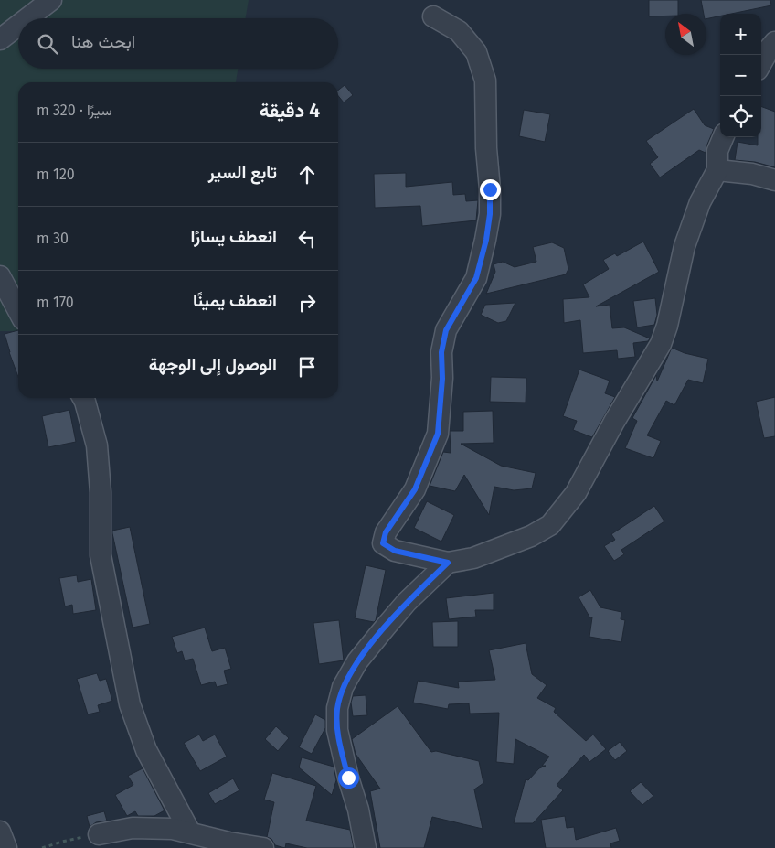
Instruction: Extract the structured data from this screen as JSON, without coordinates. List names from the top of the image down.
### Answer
{
  "north": "top left",
  "page": {
    "map_buttons": ["+", "−"],
    "search": "ابحث هنا",
    "heading": ["4 دقيقة", "سيرًا · 320 m"],
    "list": [
      ["تابع السير", "120 m"],
      ["انعطف يسارًا", "30 m"],
      ["انعطف يمينًا", "170 m"],
      "الوصول إلى الوجهة"
    ]
  }
}
